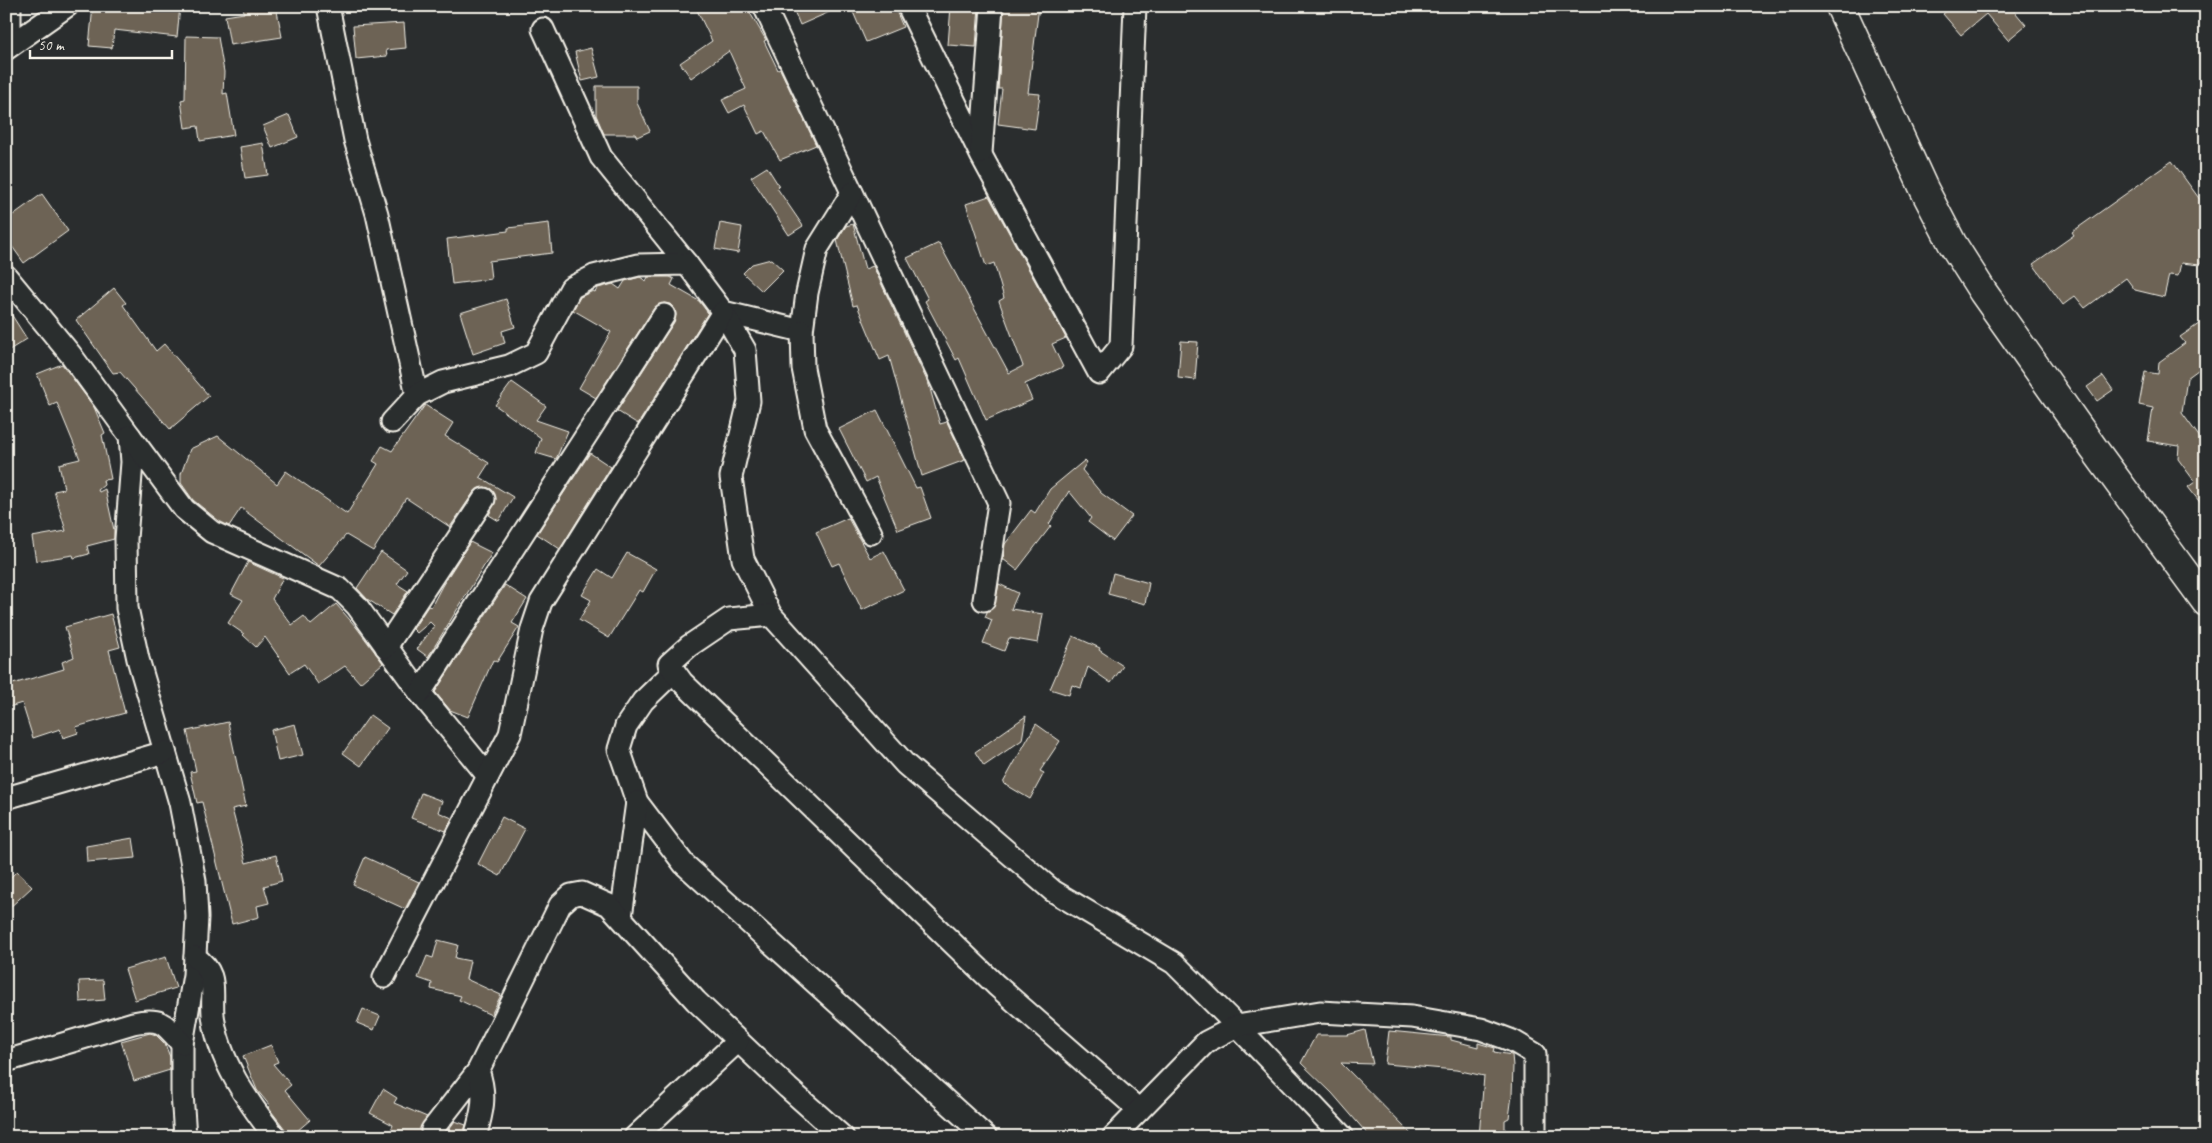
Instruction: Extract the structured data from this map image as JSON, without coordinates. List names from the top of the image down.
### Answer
{
  "scale_bar": "50 m"
}
